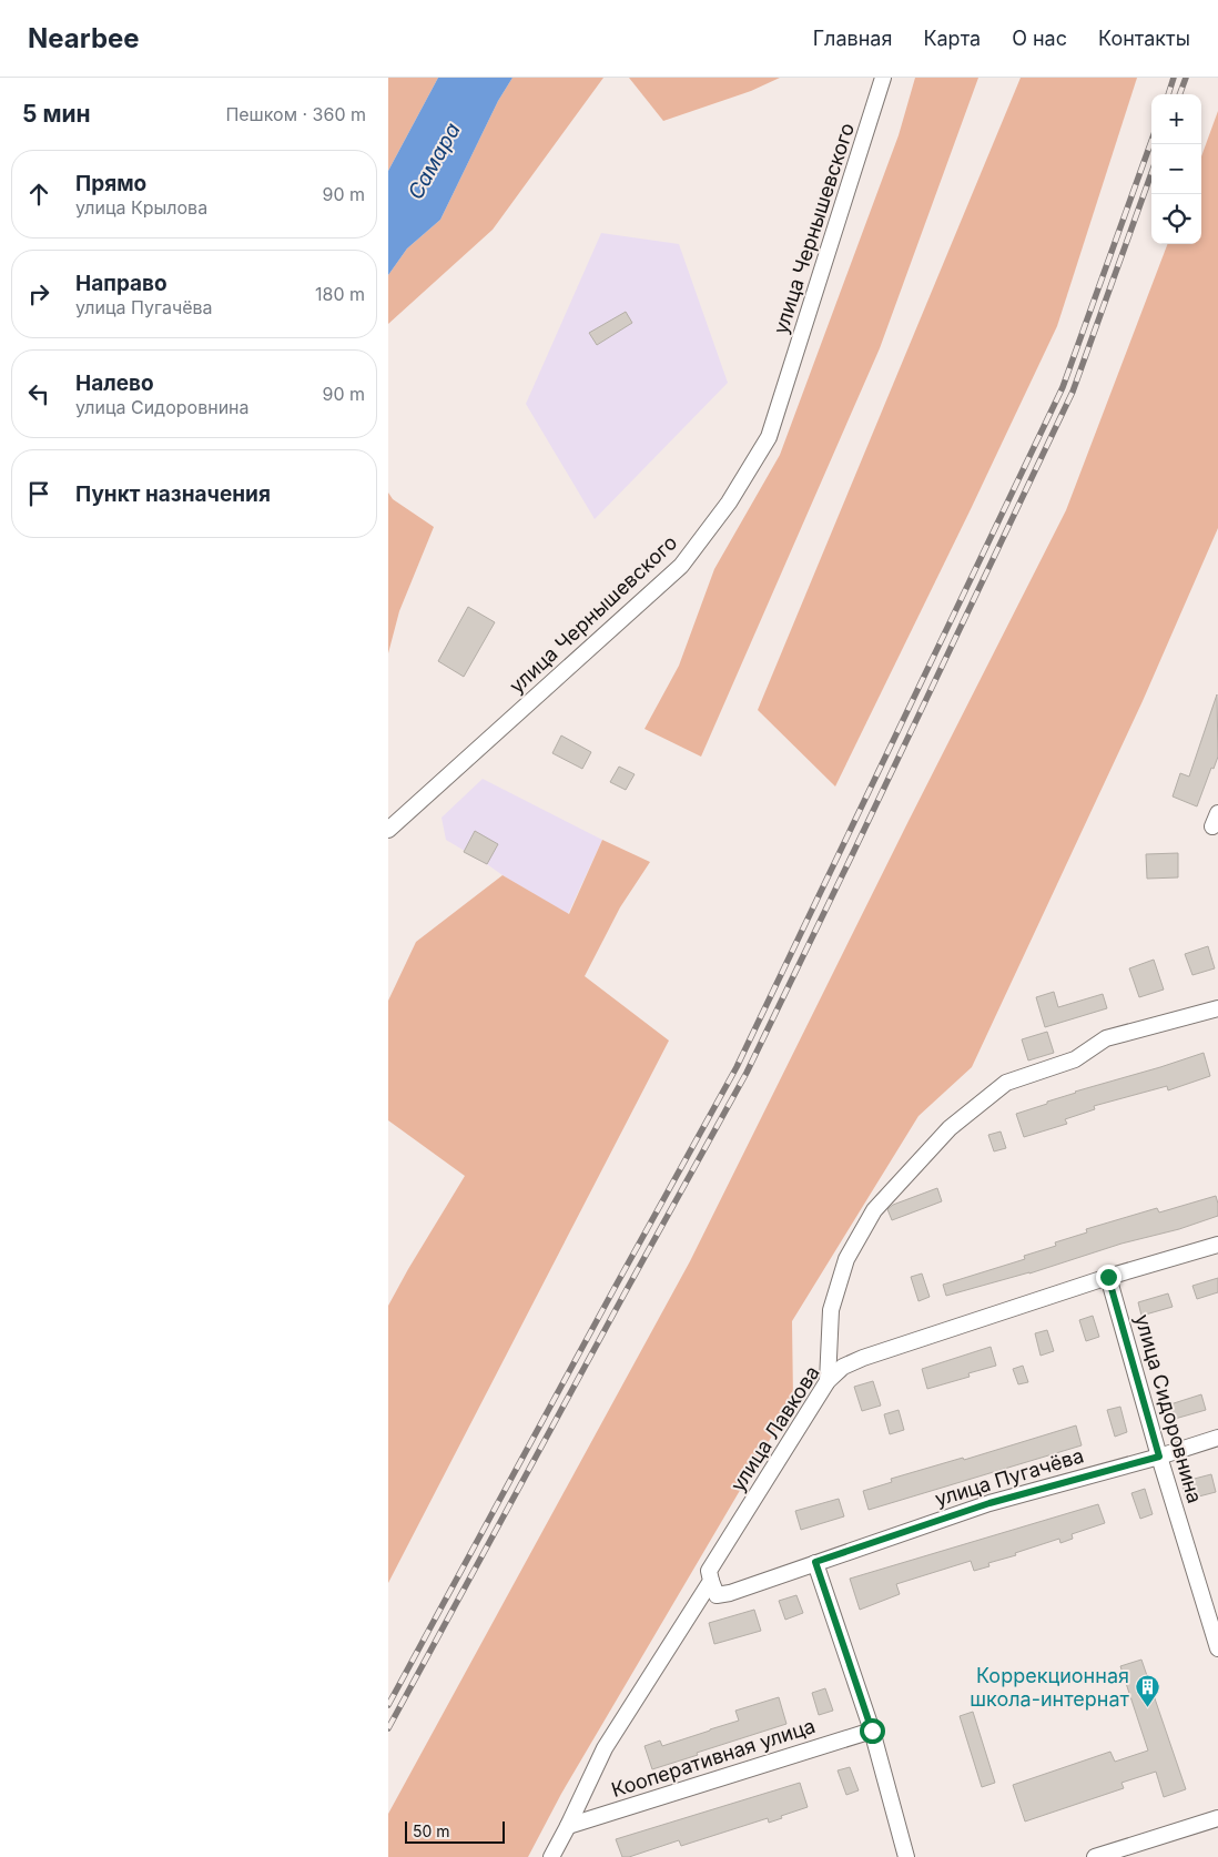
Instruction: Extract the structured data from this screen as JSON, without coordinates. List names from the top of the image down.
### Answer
{
  "streets": {
    "street": [
      "улица Чернышевского",
      "улица Сидоровнина",
      "улица Лавкова",
      "улица Пугачёва",
      "Кооперативная улица"
    ]
  },
  "crossings": [
    ["улица Сидоровнина", "улица Лавкова"],
    ["улица Сидоровнина", "улица Пугачёва"],
    ["улица Лавкова", "улица Пугачёва"],
    ["улица Лавкова", "Кооперативная улица"]
  ],
  "water": ["Самара"],
  "places": {
    "building": ["Коррекционная школа-интернат"]
  },
  "scale_bar": "50 m",
  "page": {
    "header": "Nearbee",
    "nav": [
      "Главная",
      "Карта",
      "О нас",
      "Контакты"
    ],
    "heading": ["5 мин", "Пешком · 360 m"],
    "map_buttons": ["+", "−"],
    "list": [
      ["Прямо", "улица Крылова", "90 m"],
      ["Направо", "улица Пугачёва", "180 m"],
      ["Налево", "улица Сидоровнина", "90 m"],
      "Пункт назначения"
    ],
    "scale": "50 m"
  }
}
